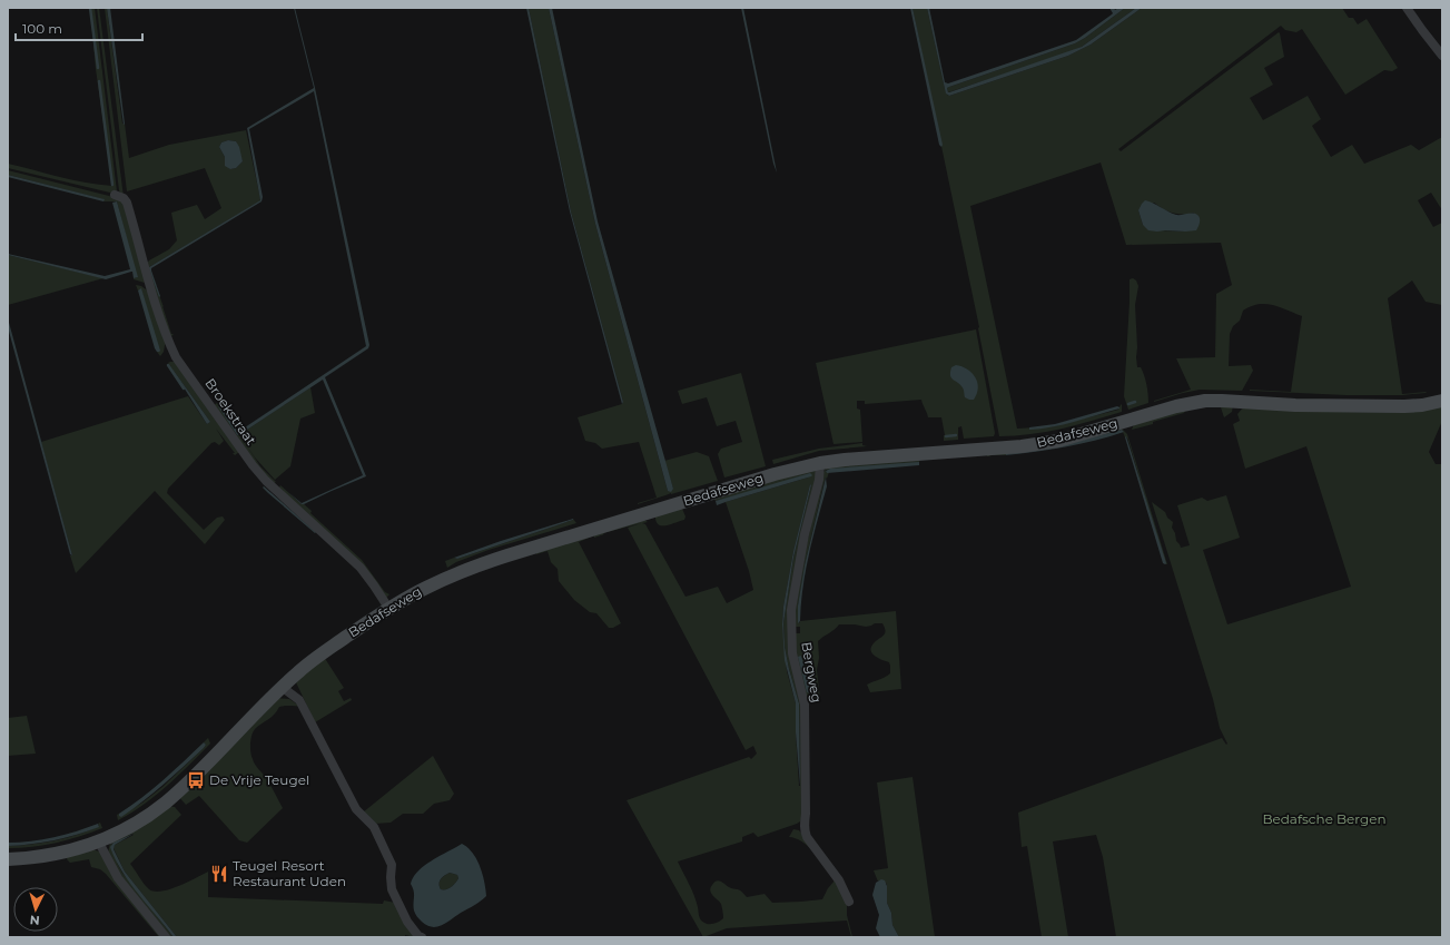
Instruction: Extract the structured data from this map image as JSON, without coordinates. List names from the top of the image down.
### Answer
{
  "streets": {
    "street": ["Broekstraat", "Bedafseweg", "Bergweg"]
  },
  "crossings": [
    ["Broekstraat", "Bedafseweg"],
    ["Bedafseweg", "Bergweg"]
  ],
  "parks": ["Bedafsche Bergen"],
  "places": {
    "bus stop": ["De Vrije Teugel"],
    "restaurant": ["Teugel Resort Restaurant Uden"]
  },
  "scale_bar": "100 m",
  "north": "bottom"
}
